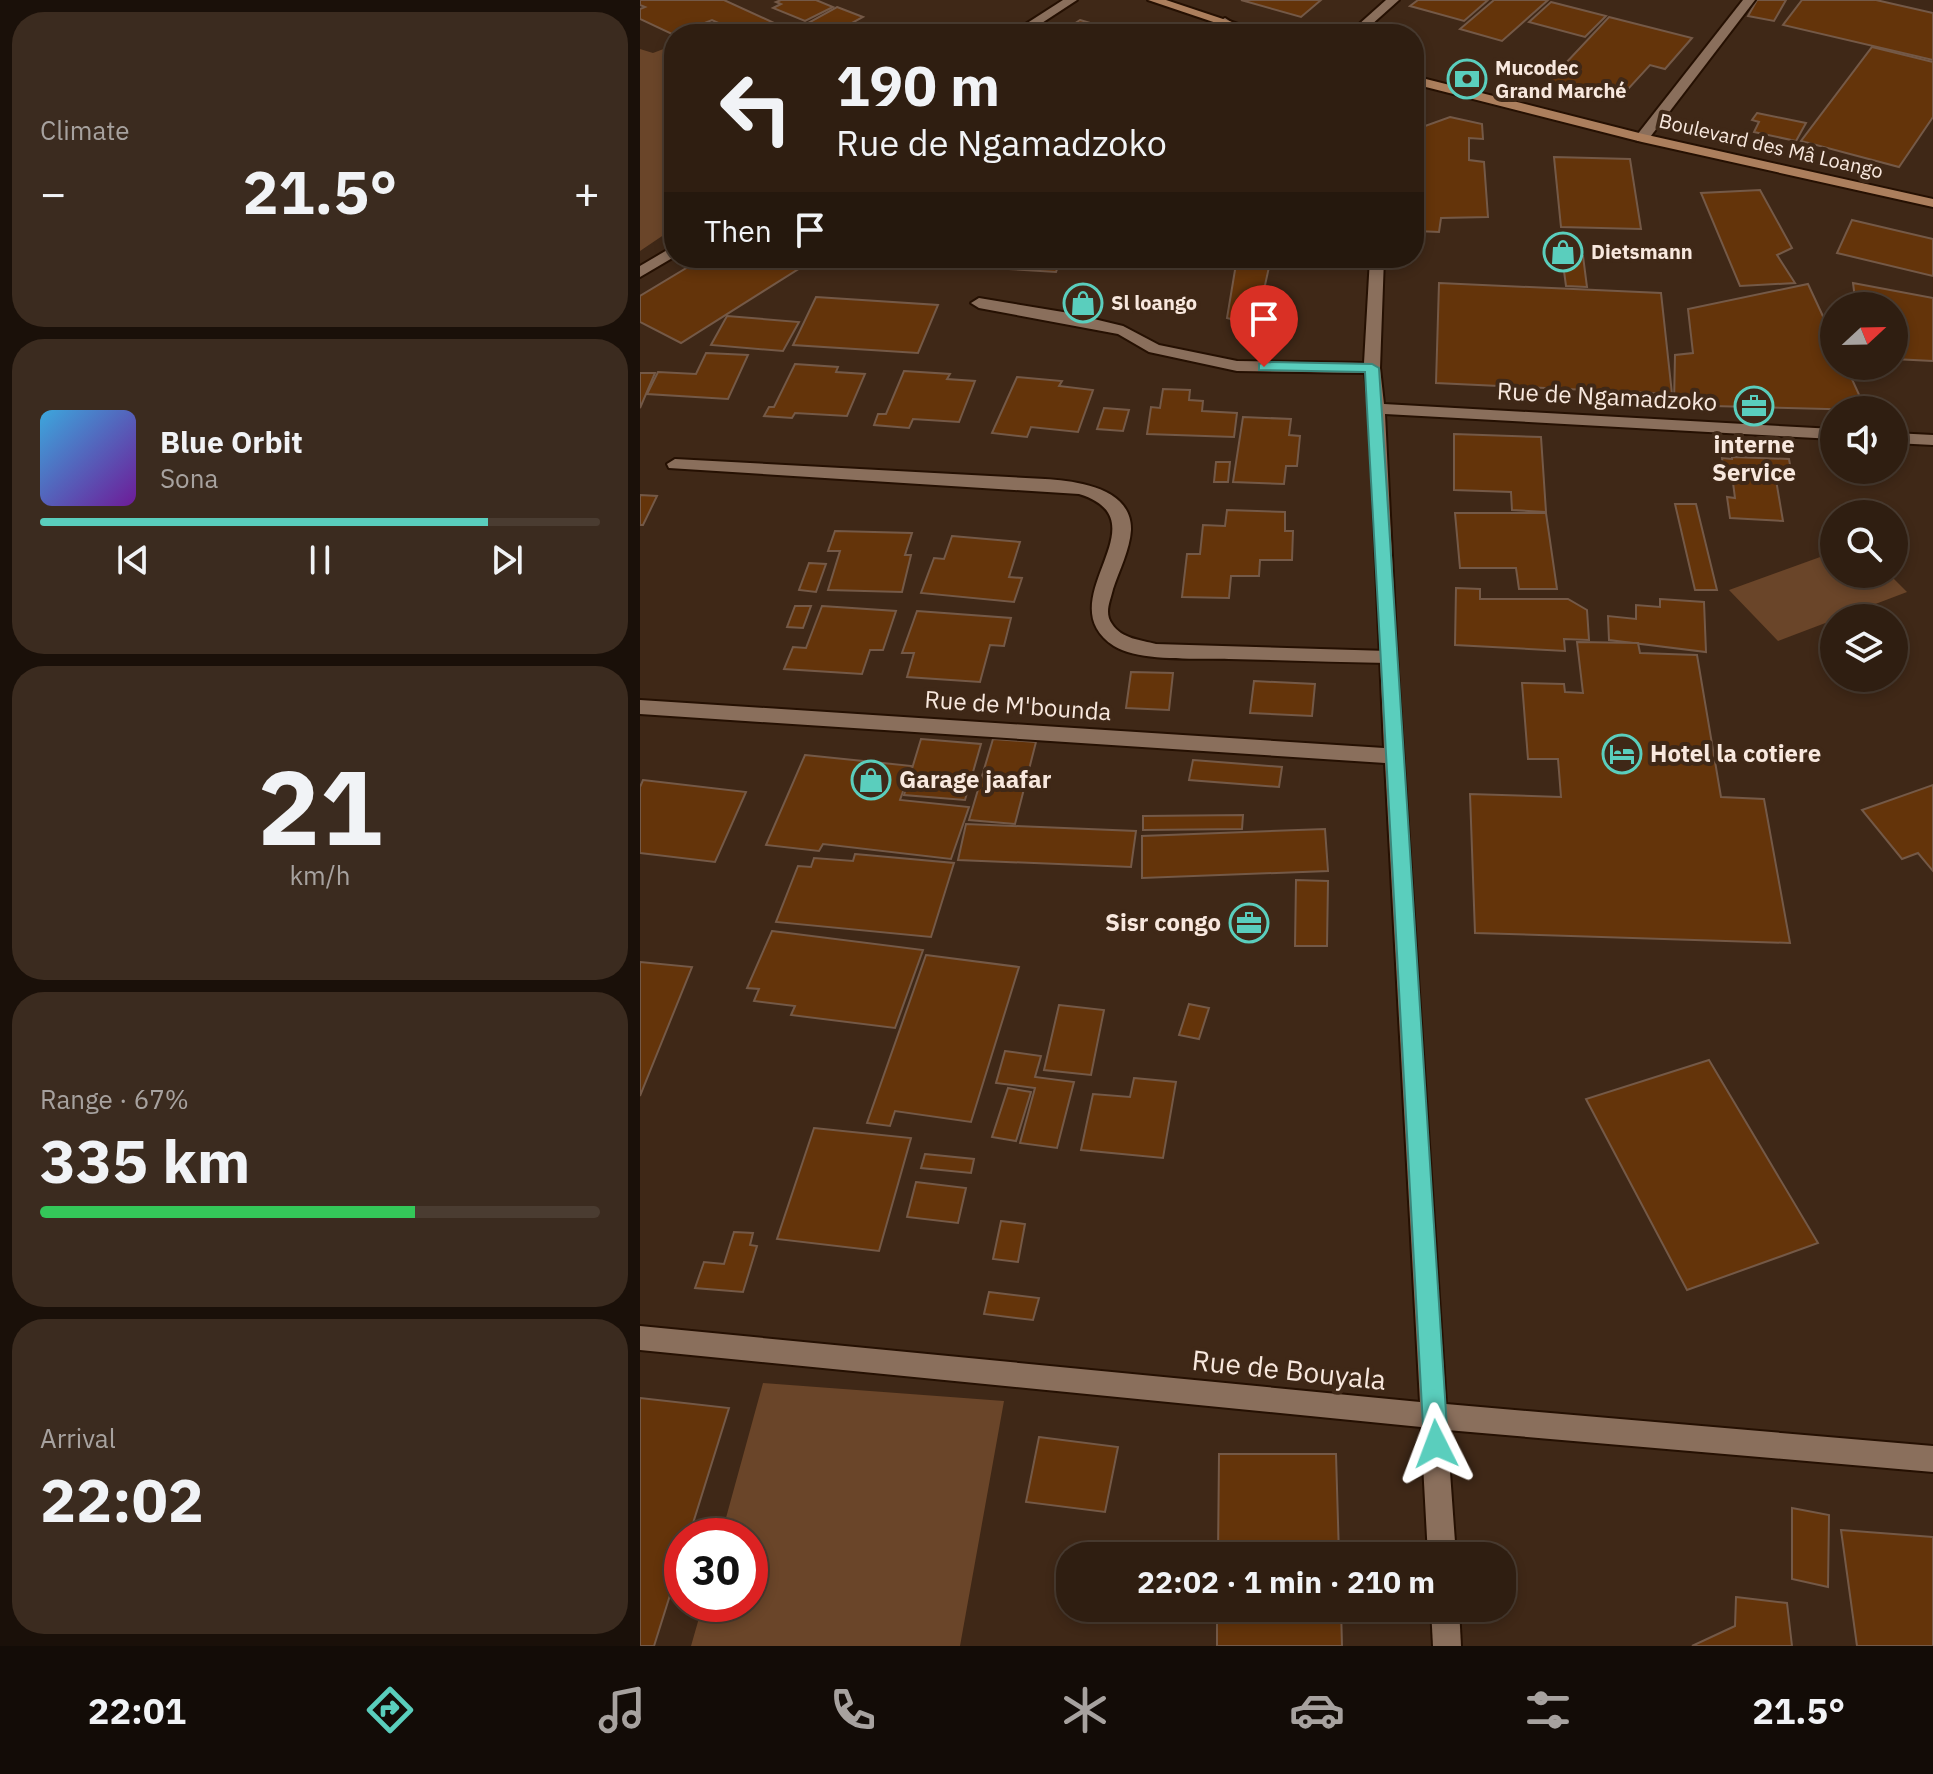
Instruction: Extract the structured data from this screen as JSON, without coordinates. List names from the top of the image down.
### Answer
{
  "streets": {
    "street": [
      "Boulevard des Mâ Loango",
      "Rue de Ngamadzoko",
      "Rue de M'bounda",
      "Rue de Bouyala"
    ]
  },
  "places": {
    "bank": ["Mucodec Grand Marché"],
    "shop": ["Dietsmann", "Sl loango", "Garage jaafar"],
    "office": ["interne Service", "Sisr congo"],
    "hotel": ["Hotel la cotiere"]
  },
  "north": "right",
  "page": {
    "tile": [
      "Climate",
      ["21", "km/h"],
      ["Range · 67%", "335 km"],
      ["Arrival", "22:02"]
    ],
    "turn": ["190 m", "Rue de Ngamadzoko"],
    "heat": ["−", "21.5°", "+"],
    "then": "Then",
    "song": ["Blue Orbit", "Sona"],
    "limit": "30",
    "trip": "22:02 · 1 min · 210 m",
    "tabs": ["22:01", "21.5°"]
  }
}
